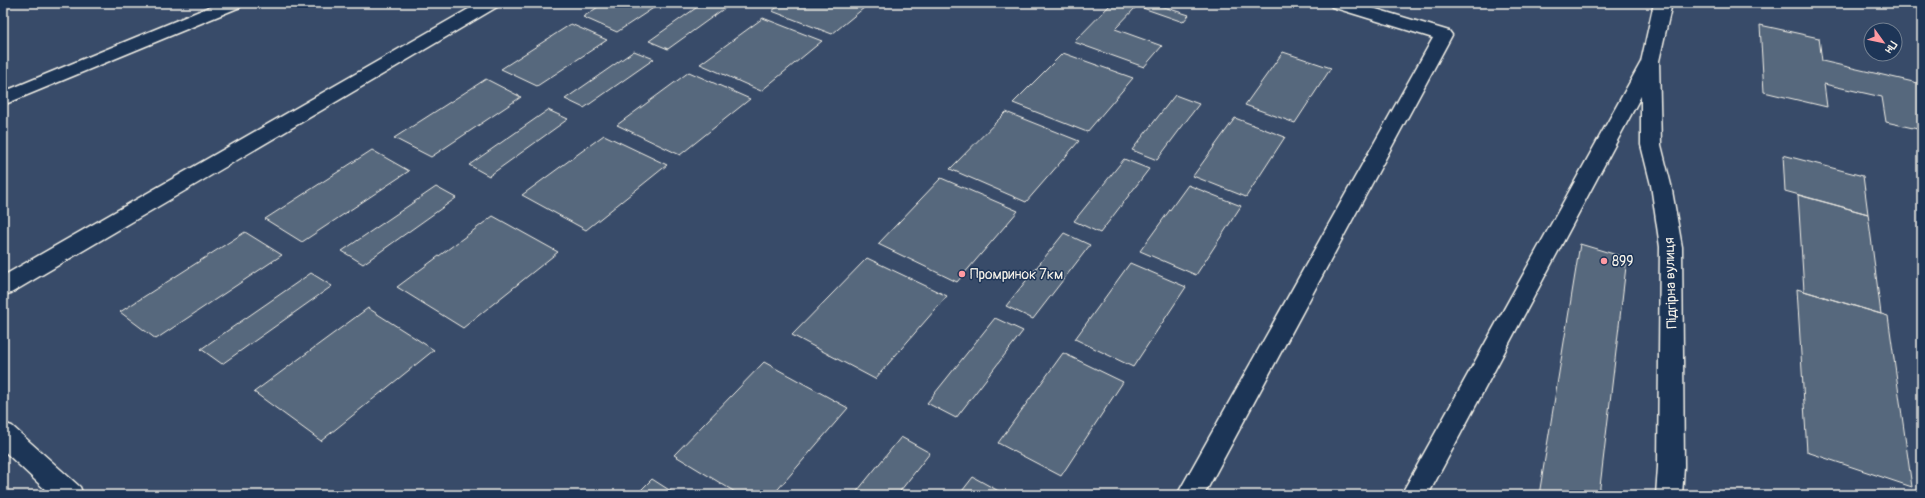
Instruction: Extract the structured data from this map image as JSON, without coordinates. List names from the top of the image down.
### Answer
{
  "streets": {
    "street": ["Підгірна вулиця"]
  },
  "places": ["899", "Промринок 7км"],
  "north": "bottom right"
}
